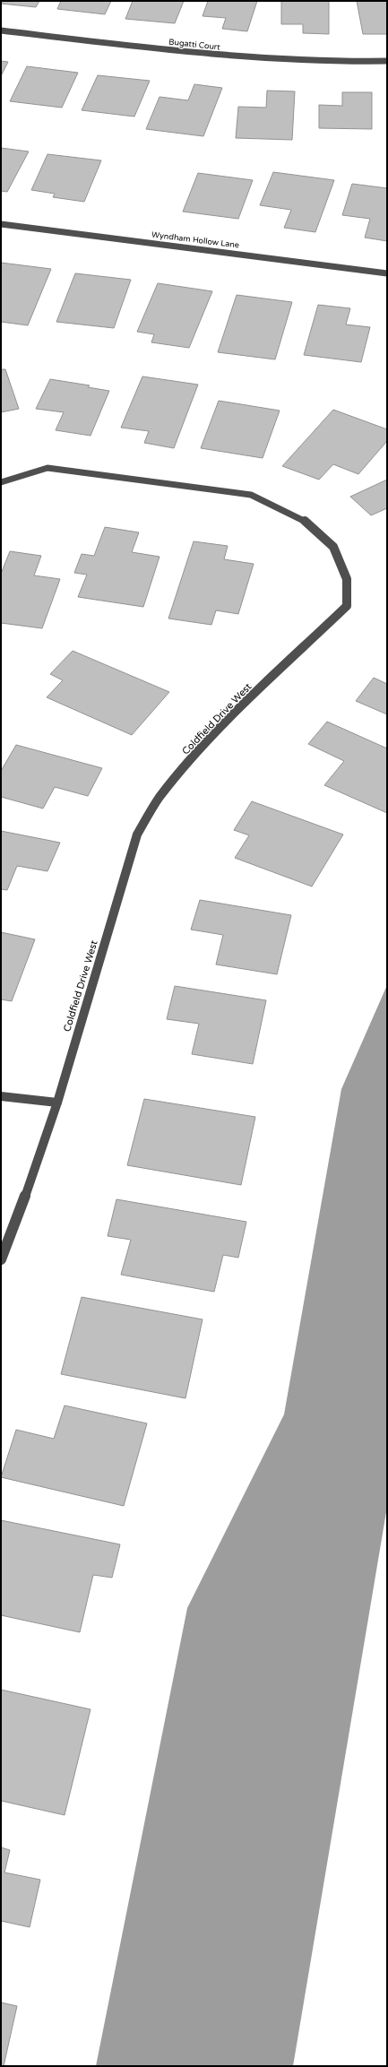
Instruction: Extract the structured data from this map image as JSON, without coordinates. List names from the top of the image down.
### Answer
{
  "streets": {
    "street": ["Bugatti Court", "Wyndham Hollow Lane", "Coldfield Drive West"]
  }
}
